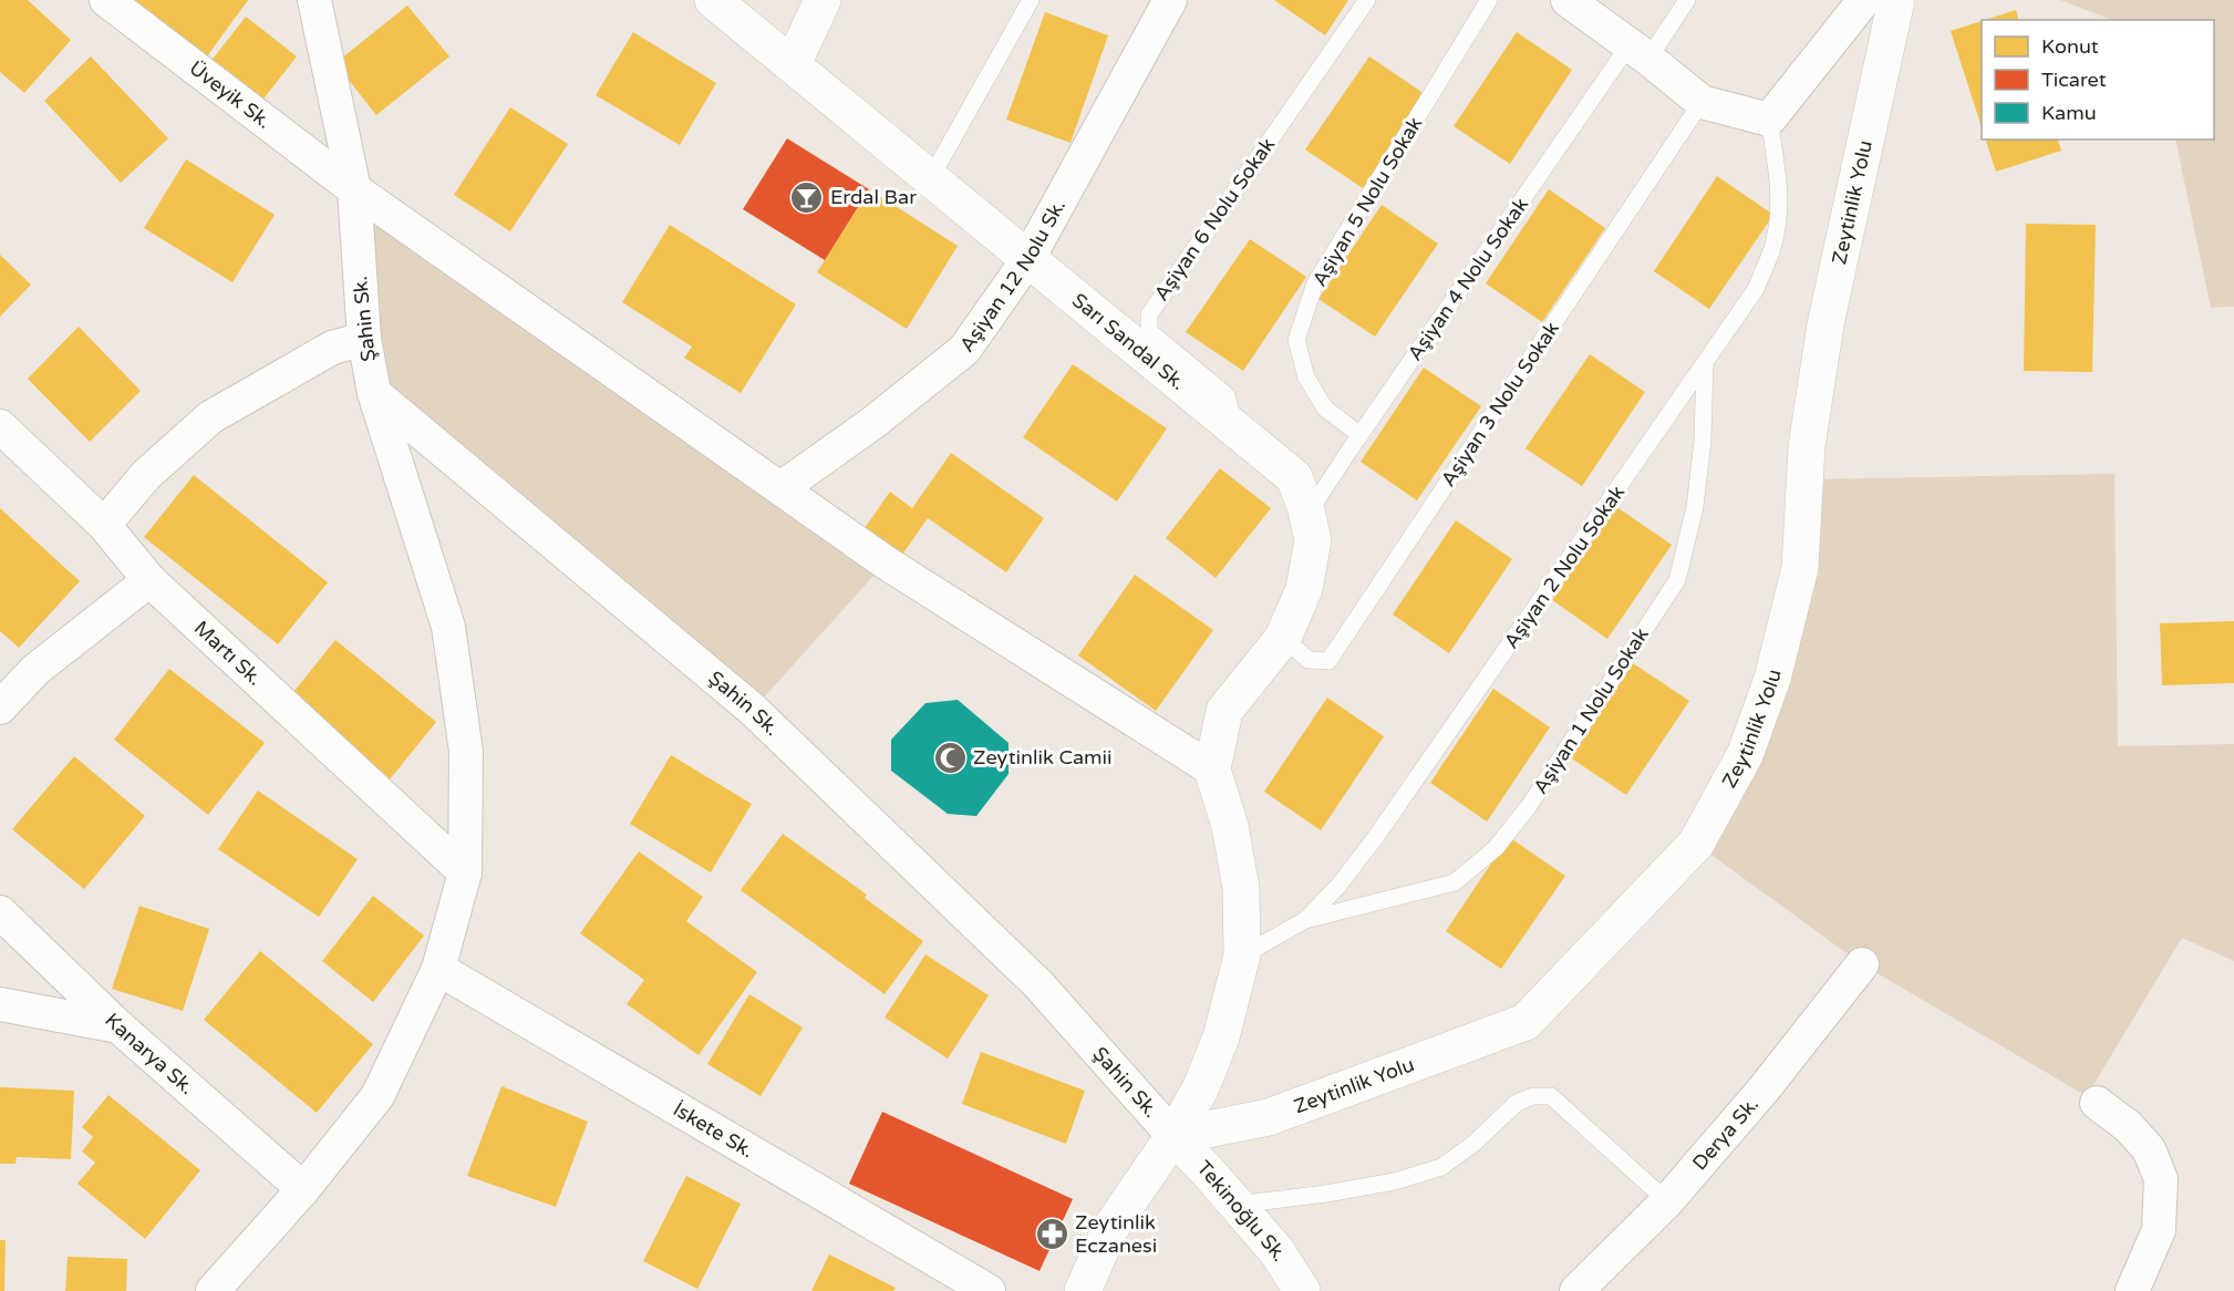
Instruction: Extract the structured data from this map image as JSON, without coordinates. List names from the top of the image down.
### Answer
{
  "streets": {
    "street": [
      "Üveyik Sk.",
      "Zeytinlik Yolu",
      "Aşiyan 12 Nolu Sk.",
      "Şahin Sk.",
      "Sarı Sandal Sk.",
      "Martı Sk.",
      "Kanarya Sk.",
      "İskete Sk.",
      "Derya Sk.",
      "Tekinoğlu Sk."
    ],
    "lane": [
      "Aşiyan 5 Nolu Sokak",
      "Aşiyan 6 Nolu Sokak",
      "Aşiyan 4 Nolu Sokak",
      "Aşiyan 3 Nolu Sokak",
      "Aşiyan 2 Nolu Sokak",
      "Aşiyan 1 Nolu Sokak"
    ]
  },
  "crossings": [
    ["Üveyik Sk.", "Şahin Sk."],
    ["Aşiyan 5 Nolu Sokak", "Aşiyan 4 Nolu Sokak"],
    ["Zeytinlik Yolu", "Şahin Sk."],
    ["Zeytinlik Yolu", "Tekinoğlu Sk."],
    ["Aşiyan 6 Nolu Sokak", "Sarı Sandal Sk."],
    ["Aşiyan 12 Nolu Sk.", "Sarı Sandal Sk."],
    ["Aşiyan 4 Nolu Sokak", "Sarı Sandal Sk."],
    ["Şahin Sk.", "Tekinoğlu Sk."],
    ["Sarı Sandal Sk.", "Aşiyan 3 Nolu Sokak"],
    ["Aşiyan 2 Nolu Sokak", "Aşiyan 1 Nolu Sokak"]
  ],
  "places": {
    "bar": ["Erdal Bar"],
    "mosque": ["Zeytinlik Camii"],
    "pharmacy": ["Zeytinlik Eczanesi"]
  },
  "legend": ["Konut", "Ticaret", "Kamu"]
}
